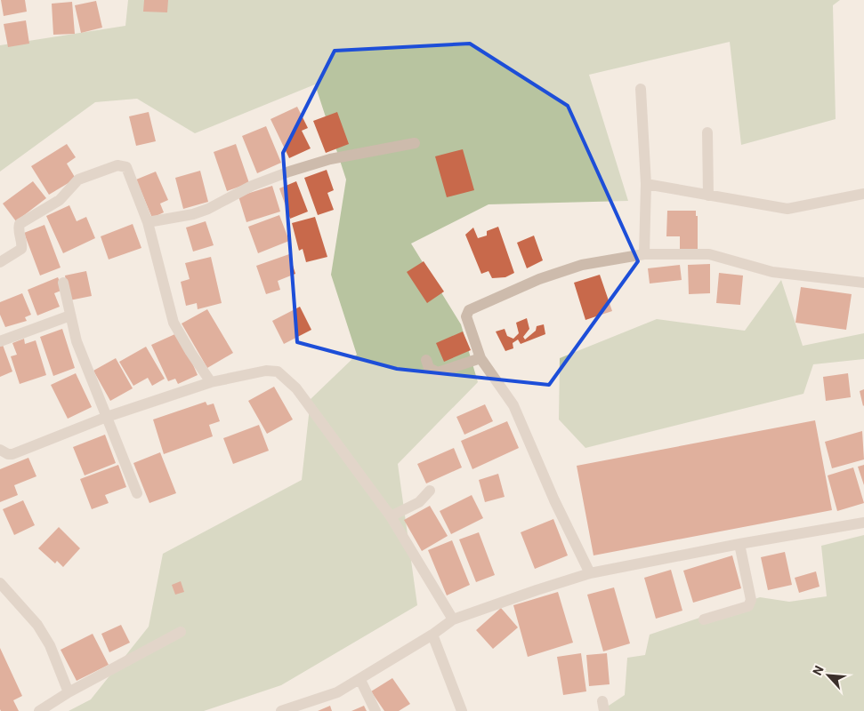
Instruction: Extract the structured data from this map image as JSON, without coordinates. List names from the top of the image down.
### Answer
{
  "north": "top left"
}
